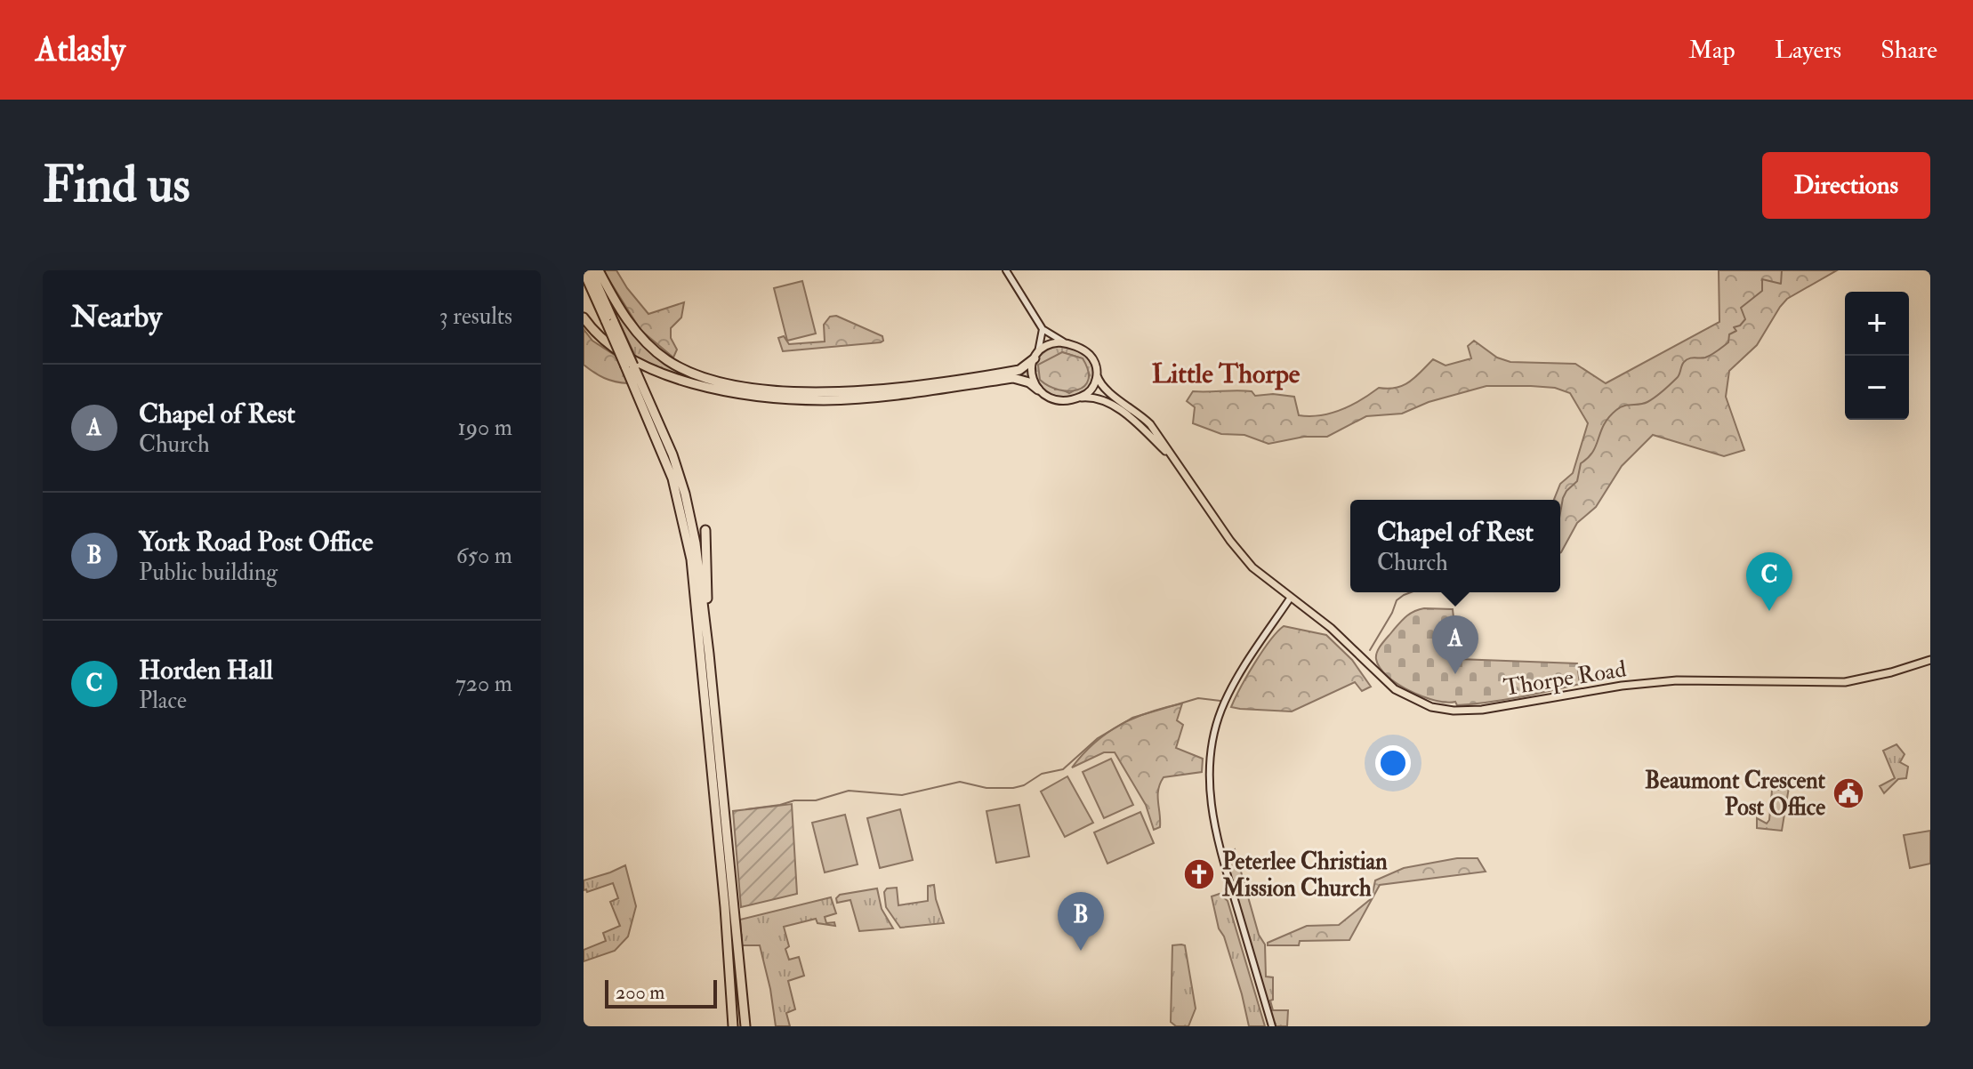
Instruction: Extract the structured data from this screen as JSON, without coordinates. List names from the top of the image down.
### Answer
{
  "streets": {
    "main road": ["Thorpe Road"]
  },
  "districts": ["Little Thorpe"],
  "places": {
    "public building": ["Beaumont Crescent Post Office"],
    "church": ["Peterlee Christian Mission Church"]
  },
  "scale_bar": "200 m",
  "page": {
    "header": "Atlasly",
    "nav": ["Map", "Layers", "Share"],
    "buttons": "Directions",
    "title": "Find us",
    "heading": ["Nearby", "3 results"],
    "map_buttons": ["+", "−"],
    "list": [
      {
        "mark": "A",
        "name": "Chapel of Rest",
        "note": "Church",
        "value": "190 m"
      },
      {
        "mark": "B",
        "name": "York Road Post Office",
        "note": "Public building",
        "value": "650 m"
      },
      {
        "mark": "C",
        "name": "Horden Hall",
        "note": "Place",
        "value": "720 m"
      }
    ],
    "popup": ["Chapel of Rest", "Church"],
    "pins": ["C", "A", "B"],
    "scale": "200 m"
  }
}
